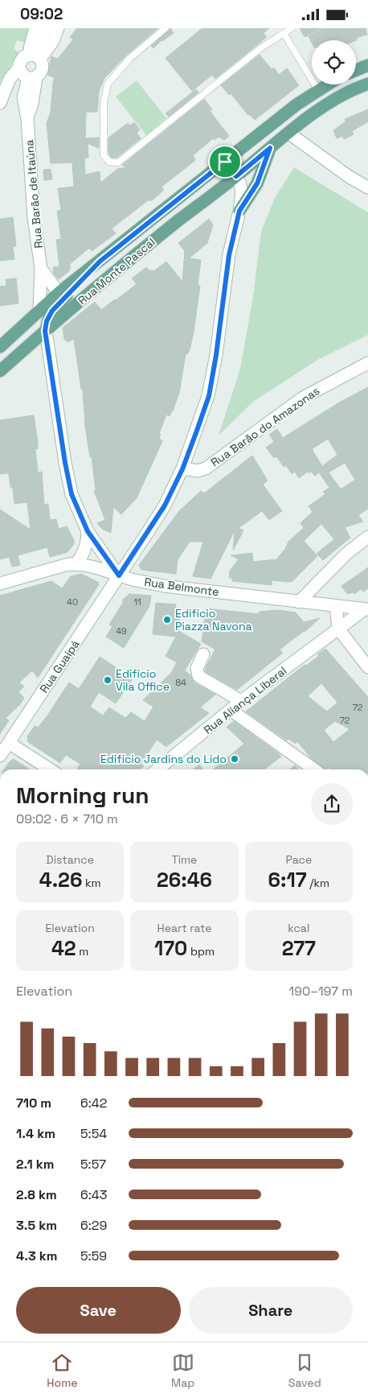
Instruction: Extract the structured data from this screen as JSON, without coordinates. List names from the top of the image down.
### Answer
{
  "streets": {
    "main road": ["Rua Monte Pascal"],
    "street": [
      "Rua Barão de Itaúna",
      "Rua Barão do Amazonas",
      "Rua Belmonte",
      "Rua Guaipá",
      "Rua Aliança Liberal"
    ]
  },
  "crossings": [
    ["Rua Barão de Itaúna", "Rua Monte Pascal"],
    ["Rua Monte Pascal", "Rua Guaipá"],
    ["Rua Barão do Amazonas", "Rua Guaipá"],
    ["Rua Belmonte", "Rua Guaipá"],
    ["Rua Belmonte", "Rua Aliança Liberal"]
  ],
  "places": ["Edifício Piazza Navona", "Edifício Vila Office", "Edifício Jardins do Lido"],
  "house_numbers": [
    "40",
    "11",
    "49",
    "84",
    "72",
    "72"
  ],
  "page": {
    "status": "09:02",
    "heading": ["Morning run", "09:02 · 6 × 710 m"],
    "stats": [
      ["Distance", "4.26 km"],
      ["Time", "26:46"],
      ["Pace", "6:17 /km"],
      ["Elevation", "42 m"],
      ["Heart rate", "170 bpm"],
      ["kcal", "277"]
    ],
    "chart": ["Elevation", "190–197 m"],
    "list": [
      {
        "name": "710 m",
        "note": "6:42"
      },
      {
        "name": "1.4 km",
        "note": "5:54"
      },
      {
        "name": "2.1 km",
        "note": "5:57"
      },
      {
        "name": "2.8 km",
        "note": "6:43"
      },
      {
        "name": "3.5 km",
        "note": "6:29"
      },
      {
        "name": "4.3 km",
        "note": "5:59"
      }
    ],
    "buttons": ["Save", "Share"],
    "tabs": ["Home", "Map", "Saved"]
  }
}
